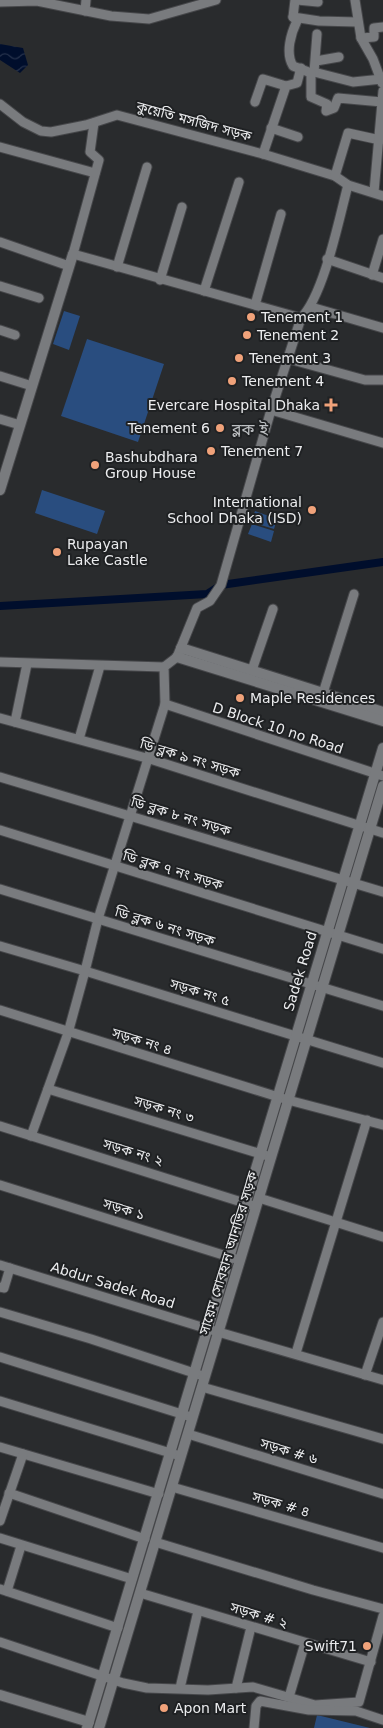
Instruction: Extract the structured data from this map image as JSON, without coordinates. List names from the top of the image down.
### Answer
{
  "streets": {
    "street": [
      "কুয়েতি মসজিদ সড়ক",
      "D Block 10 no Road",
      "ডি ব্লক ৯ নং সড়ক",
      "ডি ব্লক ৮ নং সড়ক",
      "ডি ব্লক ৭ নং সড়ক",
      "ডি ব্লক ৬ নং সড়ক",
      "Sadek Road",
      "সড়ক নং ৫",
      "সড়ক নং ৪",
      "সড়ক নং ৩",
      "সড়ক নং ২",
      "সড়ক ১",
      "সায়েম সোবহান আনভির সড়ক",
      "Abdur Sadek Road",
      "সড়ক # ৬",
      "সড়ক # ৪",
      "সড়ক # ২"
    ]
  },
  "crossings": [
    ["D Block 10 no Road", "Sadek Road"],
    ["ডি ব্লক ৯ নং সড়ক", "Sadek Road"],
    ["ডি ব্লক ৯ নং সড়ক", "সায়েম সোবহান আনভির সড়ক"],
    ["ডি ব্লক ৮ নং সড়ক", "Sadek Road"],
    ["ডি ব্লক ৮ নং সড়ক", "সায়েম সোবহান আনভির সড়ক"],
    ["ডি ব্লক ৭ নং সড়ক", "Sadek Road"],
    ["ডি ব্লক ৭ নং সড়ক", "সায়েম সোবহান আনভির সড়ক"],
    ["ডি ব্লক ৬ নং সড়ক", "Sadek Road"],
    ["ডি ব্লক ৬ নং সড়ক", "সায়েম সোবহান আনভির সড়ক"],
    ["Sadek Road", "সড়ক নং ৫"],
    ["Sadek Road", "সড়ক নং ৪"],
    ["Sadek Road", "সড়ক নং ৩"],
    ["Sadek Road", "সড়ক নং ২"],
    ["Sadek Road", "সায়েম সোবহান আনভির সড়ক"],
    ["সড়ক নং ৫", "সায়েম সোবহান আনভির সড়ক"],
    ["সড়ক নং ৪", "সায়েম সোবহান আনভির সড়ক"],
    ["সড়ক নং ৩", "সায়েম সোবহান আনভির সড়ক"],
    ["সড়ক নং ২", "সায়েম সোবহান আনভির সড়ক"],
    ["সড়ক ১", "সায়েম সোবহান আনভির সড়ক"],
    ["সায়েম সোবহান আনভির সড়ক", "Abdur Sadek Road"],
    ["সায়েম সোবহান আনভির সড়ক", "সড়ক # ৬"],
    ["সায়েম সোবহান আনভির সড়ক", "সড়ক # ৪"],
    ["সায়েম সোবহান আনভির সড়ক", "সড়ক # ২"]
  ],
  "districts": ["ব্লক ই"],
  "places": {
    "other": [
      "Tenement 1",
      "Tenement 2",
      "Tenement 3",
      "Tenement 4",
      "Tenement 6",
      "Tenement 7",
      "Bashubdhara Group House",
      "International School Dhaka (ISD)",
      "Rupayan Lake Castle",
      "Maple Residences",
      "Swift71",
      "Apon Mart"
    ],
    "health": ["Evercare Hospital Dhaka"]
  }
}
